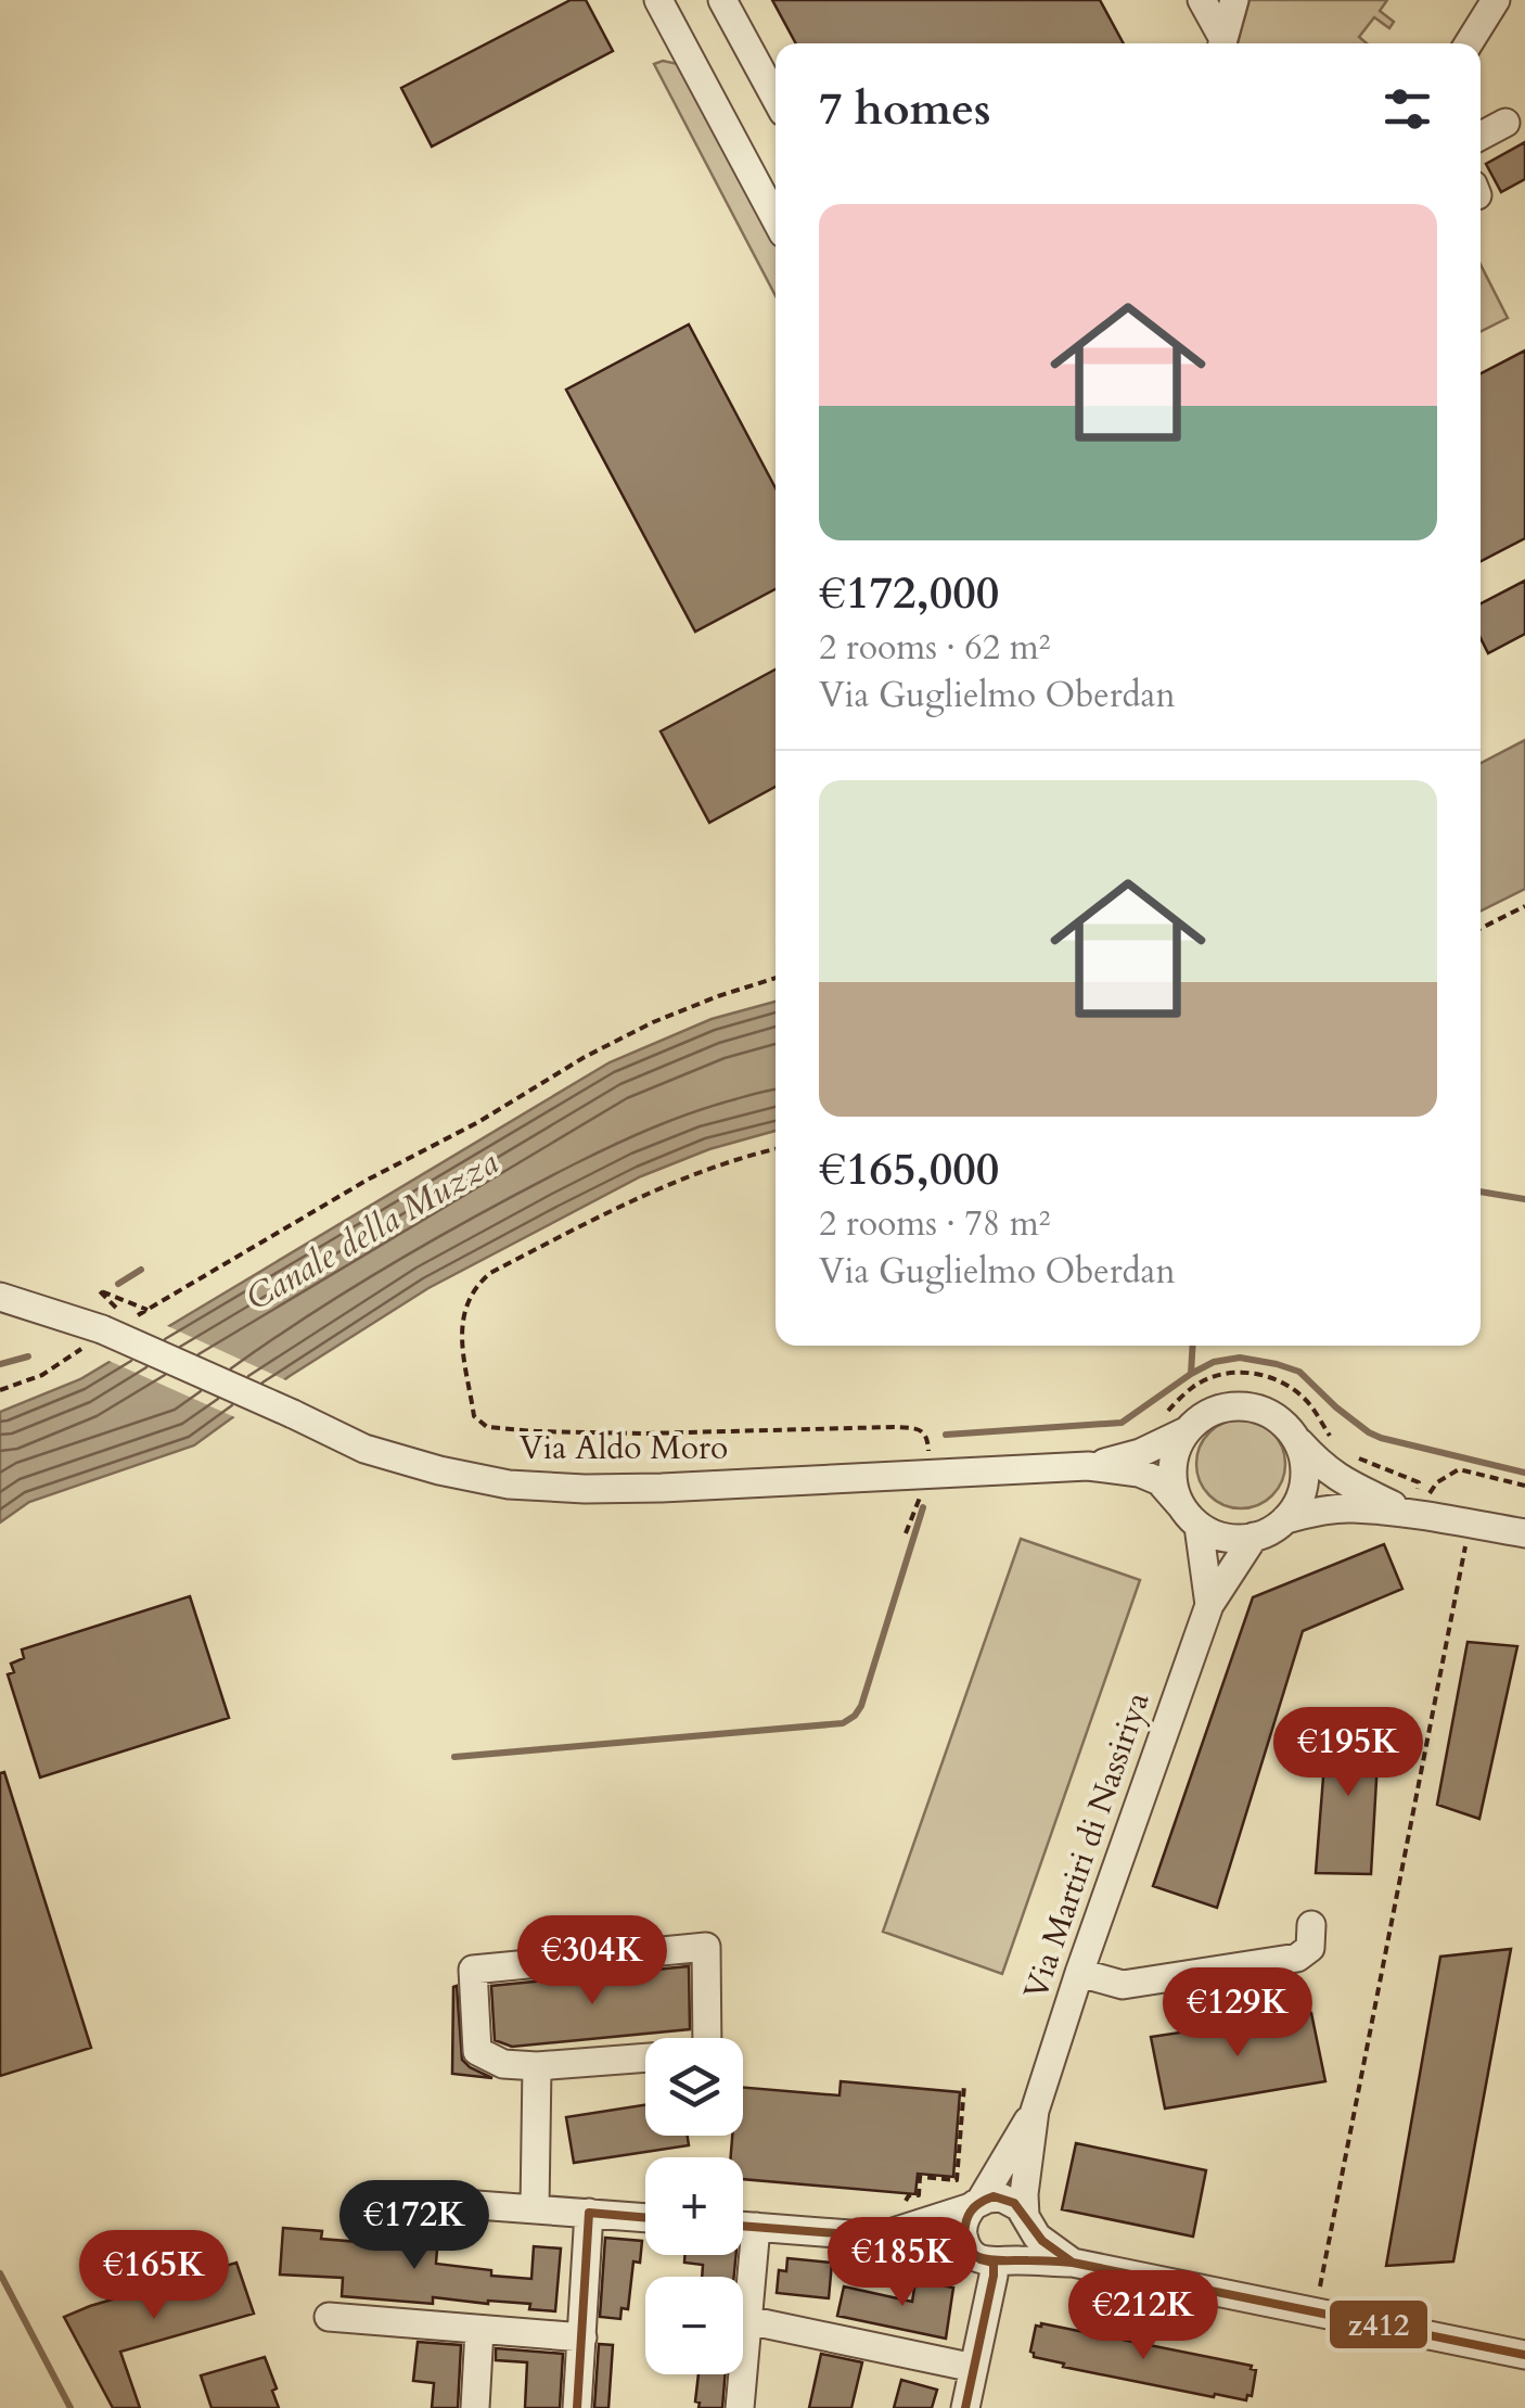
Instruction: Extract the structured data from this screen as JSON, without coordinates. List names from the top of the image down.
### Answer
{
  "streets": {
    "street": ["Via Aldo Moro", "Via Martiri di Nassiriya"]
  },
  "crossings": [
    ["Via Aldo Moro", "Via Martiri di Nassiriya"]
  ],
  "water": ["Canale della Muzza"],
  "lines": ["transit line z412"],
  "page": {
    "heading": "7 homes",
    "list": [
      {
        "name": "€172,000",
        "note": "2 rooms · 62 m² · Via Guglielmo Oberdan"
      },
      {
        "name": "€165,000",
        "note": "2 rooms · 78 m² · Via Guglielmo Oberdan"
      }
    ],
    "price": [
      "€195K",
      "€304K",
      "€129K",
      "€172K",
      "€185K",
      "€165K",
      "€212K"
    ],
    "map_buttons": ["+", "−"]
  }
}
